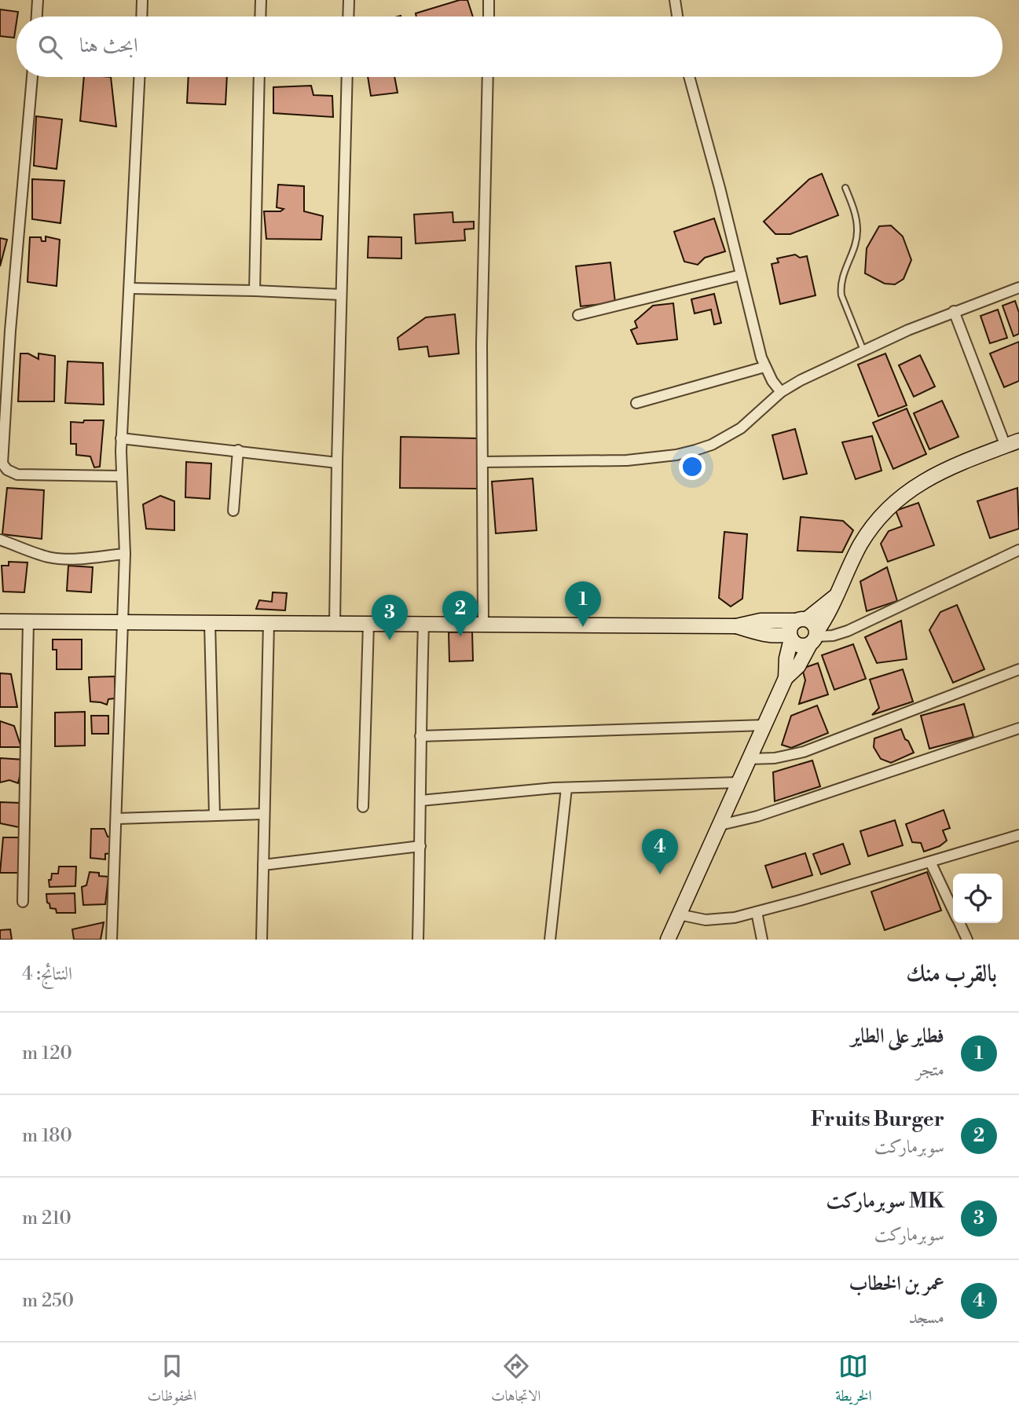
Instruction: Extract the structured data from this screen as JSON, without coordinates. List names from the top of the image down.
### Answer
{
  "page": {
    "search": "ابحث هنا",
    "pins": [
      "1",
      "2",
      "3",
      "4"
    ],
    "heading": ["بالقرب منك", "النتائج: 4"],
    "list": [
      {
        "mark": "1",
        "name": "فطاير على الطاير",
        "note": "متجر",
        "value": "120 m"
      },
      {
        "mark": "2",
        "name": "Fruits Burger",
        "note": "سوبرماركت",
        "value": "180 m"
      },
      {
        "mark": "3",
        "name": "MK سوبرماركت",
        "note": "سوبرماركت",
        "value": "210 m"
      },
      {
        "mark": "4",
        "name": "عمر بن الخطاب",
        "note": "مسجد",
        "value": "250 m"
      }
    ],
    "nav": ["الخريطة", "الاتجاهات", "المحفوظات"]
  }
}
